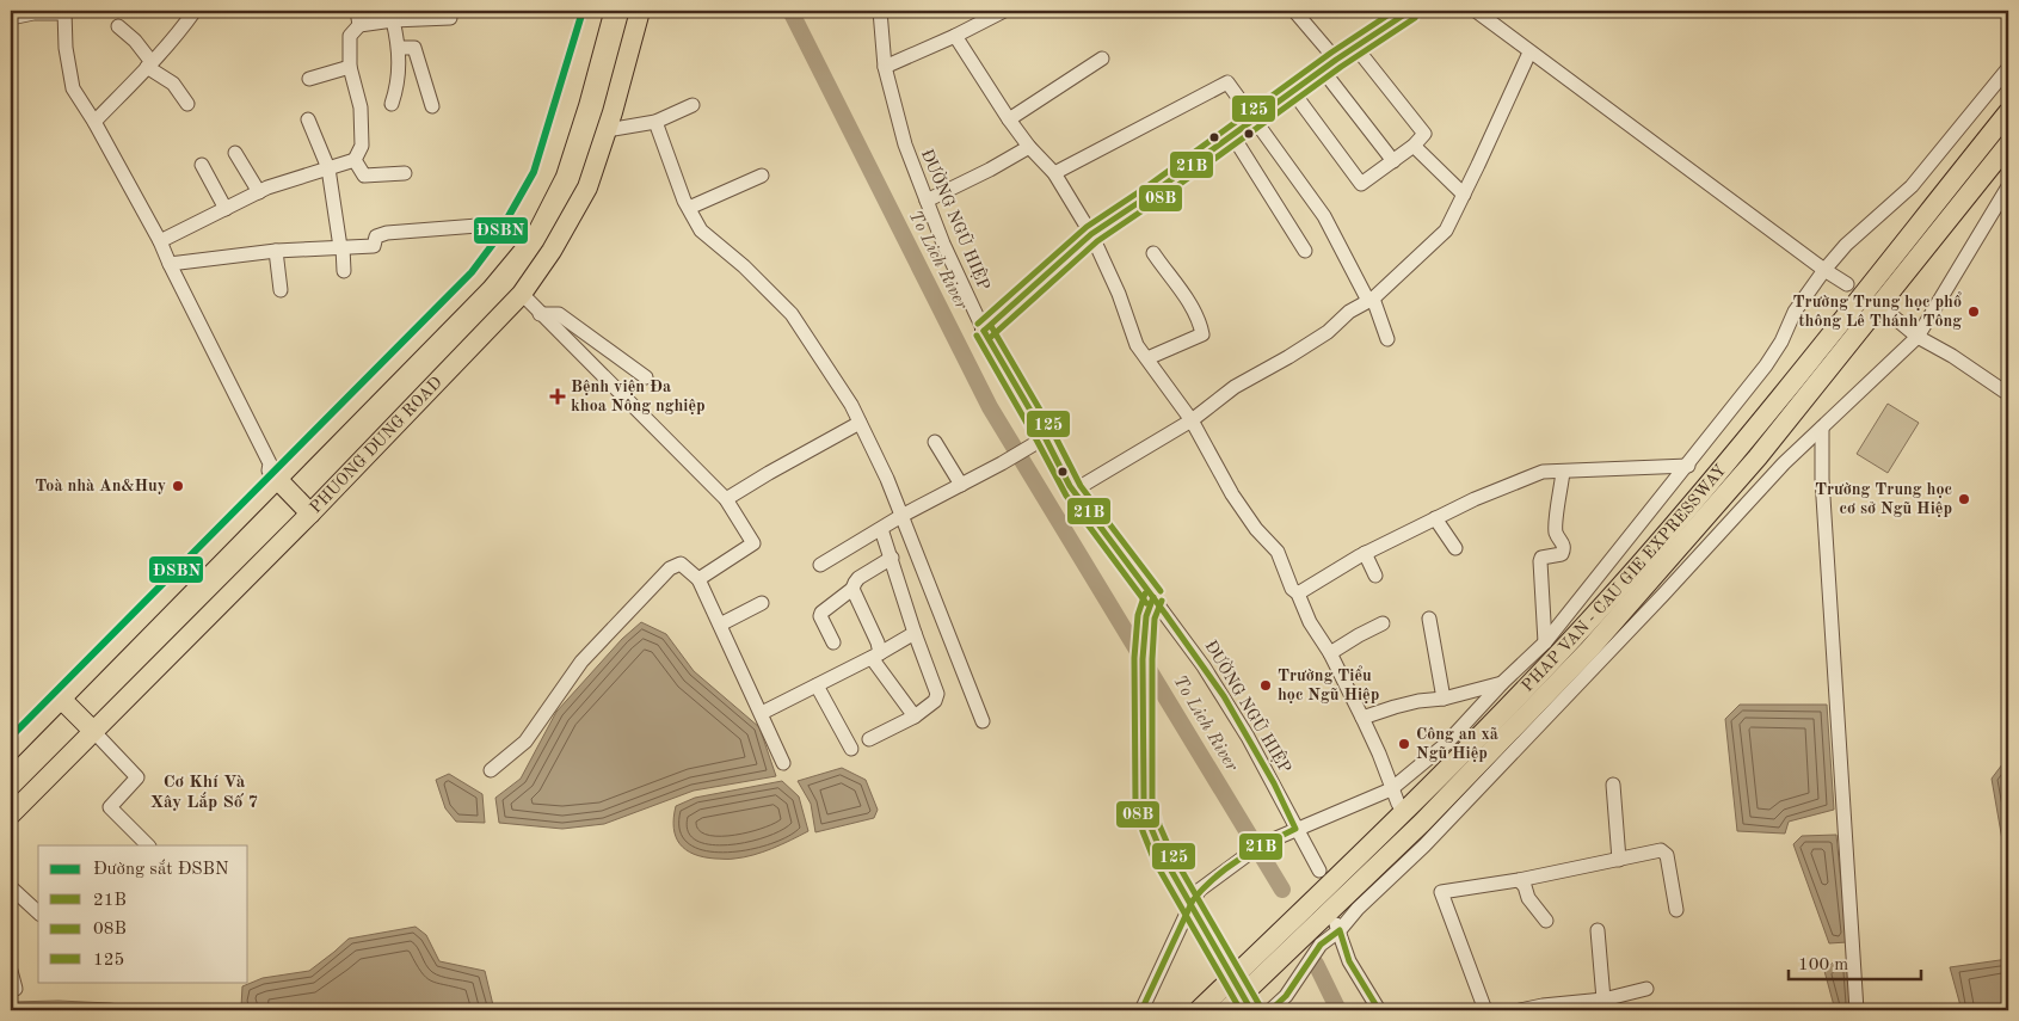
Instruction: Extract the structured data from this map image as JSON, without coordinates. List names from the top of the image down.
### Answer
{
  "streets": {
    "highway": ["PHUONG DUNG ROAD", "PHAP VAN - CAU GIE EXPRESSWAY"],
    "street": ["ĐƯỜNG NGŨ HIỆP"]
  },
  "districts": ["Cơ Khí Và Xây Lắp Số 7"],
  "water": ["To Lich River"],
  "places": {
    "other": [
      "Trường Trung học phổ thông Lê Thánh Tông",
      "Toà nhà An&Huy",
      "Trường Trung học cơ sở Ngũ Hiệp",
      "Trường Tiểu học Ngũ Hiệp",
      "Công an xã Ngũ Hiệp"
    ],
    "health": ["Bệnh viện Đa khoa Nông nghiệp"]
  },
  "lines": [
    "rail line ĐSBN",
    "transit line 21B",
    "transit line 125",
    "transit line 08B"
  ],
  "legend": [
    "Đường sắt ĐSBN",
    "21B",
    "08B",
    "125"
  ],
  "scale_bar": "100 m"
}
